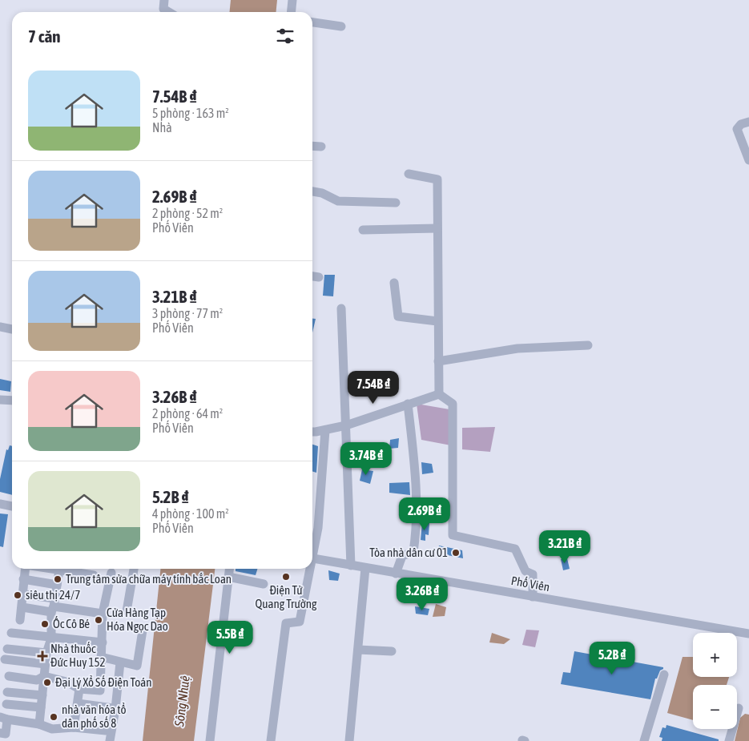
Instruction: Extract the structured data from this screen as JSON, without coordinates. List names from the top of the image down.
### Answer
{
  "streets": {
    "street": ["Phố Viên"]
  },
  "water": ["Sông Nhuệ"],
  "places": {
    "other": [
      "Tòa nhà dân cư 01",
      "Điện Tử Quang Trường",
      "Trung tâm sửa chữa máy tính bắc Loan",
      "siêu thị 24/7",
      "Cửa Hàng Tạp Hóa Ngọc Dao",
      "Ốc Cô Bé",
      "Đại Lý Xổ Số Điện Toán",
      "nhà văn hóa tổ dân phố số 8"
    ],
    "health": ["Nhà thuốc Đức Huy 152"]
  },
  "page": {
    "heading": "7 căn",
    "list": [
      {
        "name": "7.54B ₫",
        "note": "5 phòng · 163 m² · Nhà"
      },
      {
        "name": "2.69B ₫",
        "note": "2 phòng · 52 m² · Phố Viên"
      },
      {
        "name": "3.21B ₫",
        "note": "3 phòng · 77 m² · Phố Viên"
      },
      {
        "name": "3.26B ₫",
        "note": "2 phòng · 64 m² · Phố Viên"
      },
      {
        "name": "5.2B ₫",
        "note": "4 phòng · 100 m² · Phố Viên"
      }
    ],
    "price": [
      "7.54B ₫",
      "3.74B ₫",
      "2.69B ₫",
      "3.21B ₫",
      "3.26B ₫",
      "5.5B ₫",
      "5.2B ₫"
    ],
    "map_buttons": ["+", "−"]
  }
}
